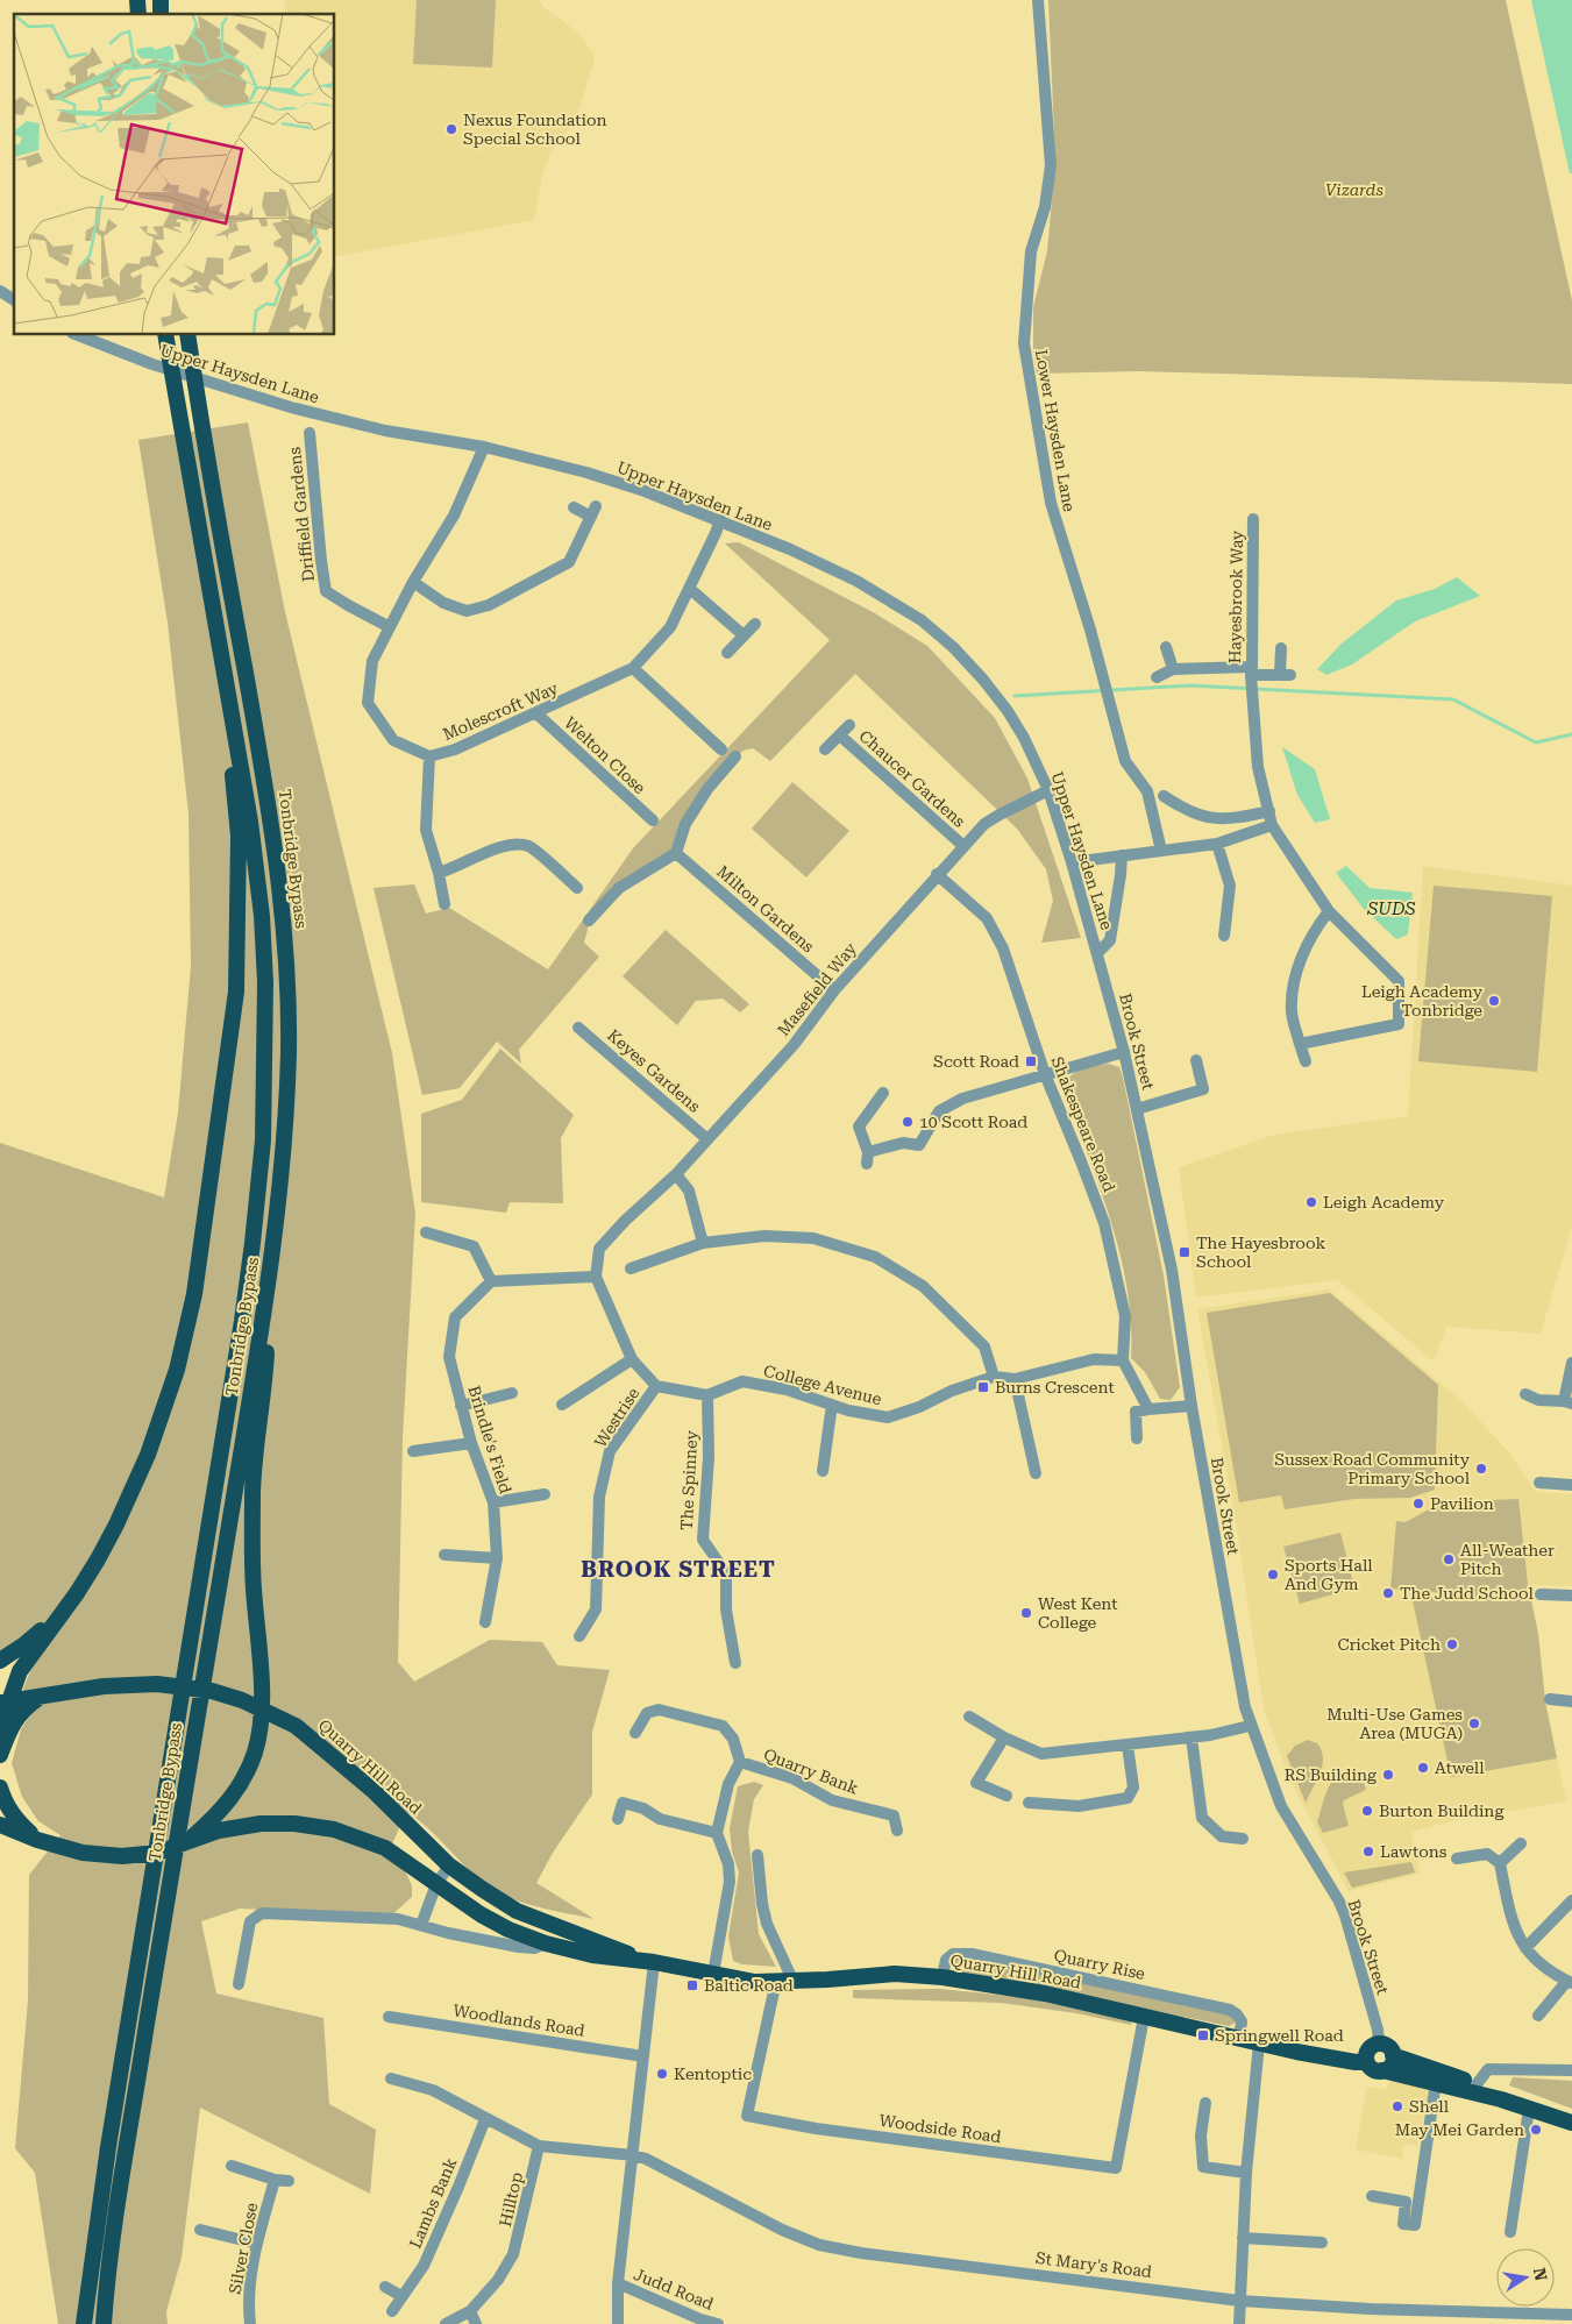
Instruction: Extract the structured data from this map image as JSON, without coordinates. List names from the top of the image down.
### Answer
{
  "streets": {
    "highway": ["Tonbridge Bypass", "Quarry Hill Road"],
    "street": [
      "Upper Haysden Lane",
      "Lower Haysden Lane",
      "Driffield Gardens",
      "Hayesbrook Way",
      "Molescroft Way",
      "Welton Close",
      "Chaucer Gardens",
      "Milton Gardens",
      "Masefield Way",
      "Brook Street",
      "Keyes Gardens",
      "Shakespeare Road",
      "College Avenue",
      "Westrise",
      "Brindle's Field",
      "The Spinney",
      "Quarry Bank",
      "Quarry Rise",
      "Woodlands Road",
      "Woodside Road",
      "Hilltop",
      "Lambs Bank",
      "Silver Close",
      "St Mary's Road",
      "Judd Road"
    ]
  },
  "crossings": [
    ["Upper Haysden Lane", "Molescroft Way"],
    ["Upper Haysden Lane", "Masefield Way"],
    ["Upper Haysden Lane", "Brook Street"],
    ["Driffield Gardens", "Molescroft Way"],
    ["Molescroft Way", "Welton Close"],
    ["Chaucer Gardens", "Masefield Way"],
    ["Milton Gardens", "Masefield Way"],
    ["Masefield Way", "Keyes Gardens"],
    ["Masefield Way", "Shakespeare Road"],
    ["Brook Street", "Quarry Hill Road"],
    ["College Avenue", "The Spinney"],
    ["Quarry Hill Road", "Quarry Rise"],
    ["Quarry Hill Road", "Woodside Road"]
  ],
  "districts": ["BROOK STREET"],
  "water": ["SUDS"],
  "parks": ["Vizards"],
  "places": {
    "other": [
      "Nexus Foundation Special School",
      "Leigh Academy Tonbridge",
      "10 Scott Road",
      "Leigh Academy",
      "Sussex Road Community Primary School",
      "Pavilion",
      "All-Weather Pitch",
      "Sports Hall And Gym",
      "The Judd School",
      "West Kent College",
      "Cricket Pitch",
      "Multi-Use Games Area (MUGA)",
      "Atwell",
      "RS Building",
      "Burton Building",
      "Lawtons",
      "Kentoptic",
      "Shell",
      "May Mei Garden"
    ],
    "transit": [
      "Scott Road",
      "The Hayesbrook School",
      "Burns Crescent",
      "Baltic Road",
      "Springwell Road"
    ]
  },
  "north": "right"
}
